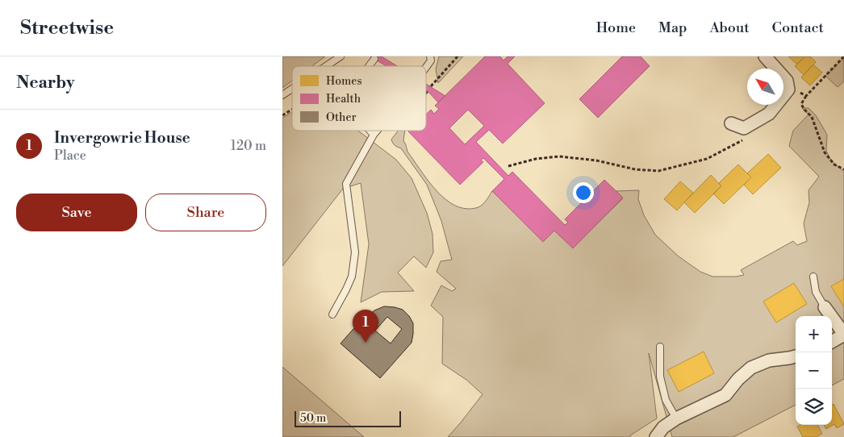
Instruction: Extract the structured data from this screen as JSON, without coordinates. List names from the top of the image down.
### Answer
{
  "legend": ["Homes", "Health", "Other"],
  "scale_bar": "50 m",
  "north": "top left",
  "page": {
    "header": "Streetwise",
    "nav": [
      "Home",
      "Map",
      "About",
      "Contact"
    ],
    "heading": "Nearby",
    "list": [
      {
        "mark": "1",
        "name": "Invergowrie House",
        "note": "Place",
        "value": "120 m"
      }
    ],
    "buttons": ["Save", "Share"],
    "pins": "1",
    "map_buttons": ["+", "−"],
    "scale": "50 m"
  }
}
